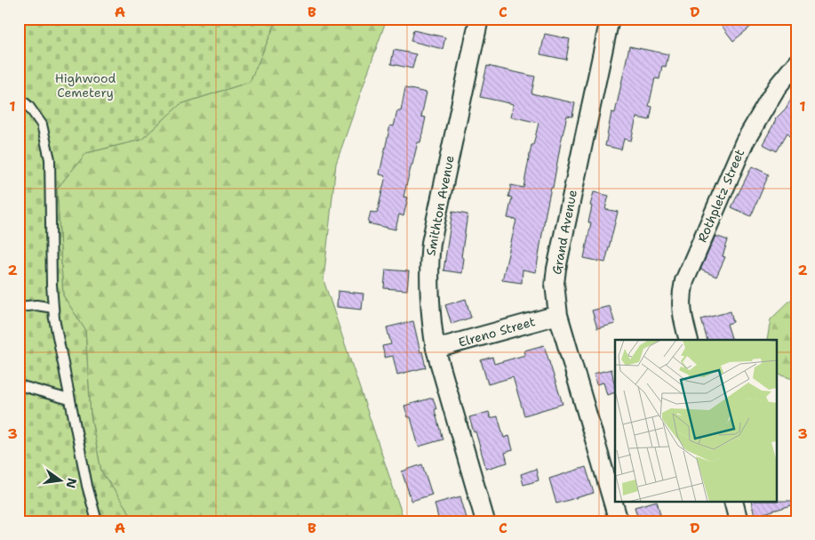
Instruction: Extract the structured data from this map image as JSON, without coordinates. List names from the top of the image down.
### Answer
{
  "streets": {
    "street": [
      "Rothpletz Street",
      "Smithton Avenue",
      "Grand Avenue",
      "Elreno Street"
    ]
  },
  "crossings": [
    ["Smithton Avenue", "Elreno Street"],
    ["Grand Avenue", "Elreno Street"]
  ],
  "parks": ["Highwood Cemetery"],
  "north": "right",
  "grid": {
    "columns": [
      "A",
      "B",
      "C",
      "D"
    ],
    "rows": ["1", "2", "3"]
  }
}
